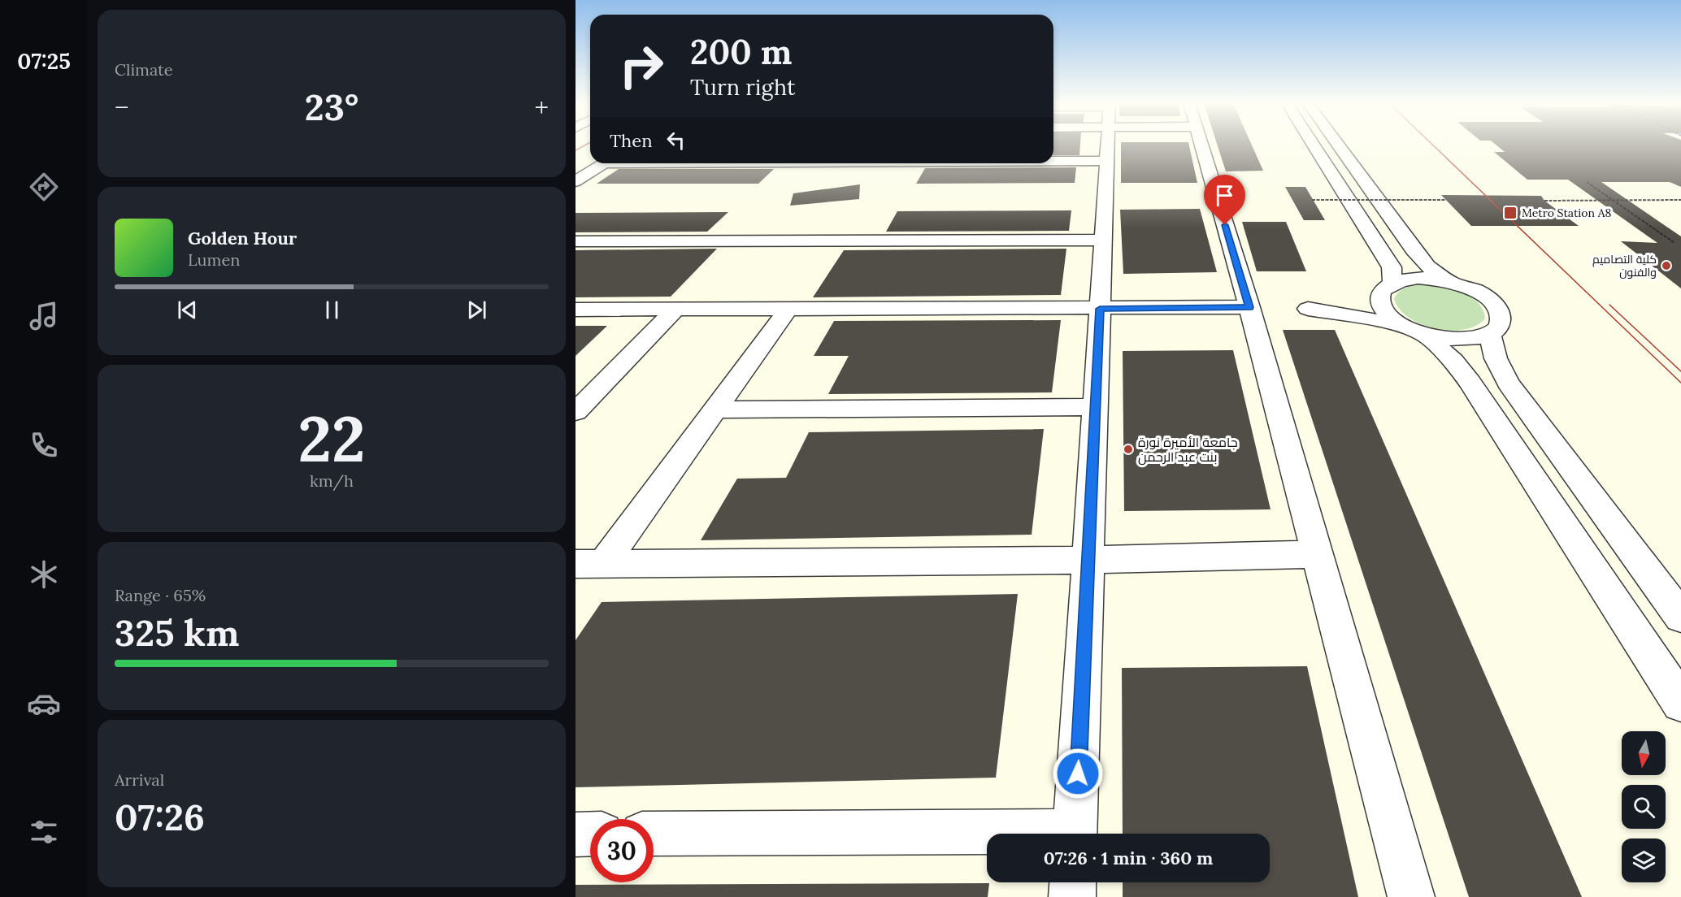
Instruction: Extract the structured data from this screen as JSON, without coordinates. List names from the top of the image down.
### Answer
{
  "places": {
    "transit": ["Metro Station A8"],
    "other": ["كلية التصاميم والفنون", "جامعة الأميرة نورة بنت عبد الرحمن"]
  },
  "north": "bottom",
  "page": {
    "tabs": "07:25",
    "tile": [
      "Climate",
      ["22", "km/h"],
      ["Range · 65%", "325 km"],
      ["Arrival", "07:26"]
    ],
    "turn": ["200 m", "Turn right"],
    "heat": ["−", "23°", "+"],
    "then": "Then",
    "song": ["Golden Hour", "Lumen"],
    "limit": "30",
    "trip": "07:26 · 1 min · 360 m"
  }
}
